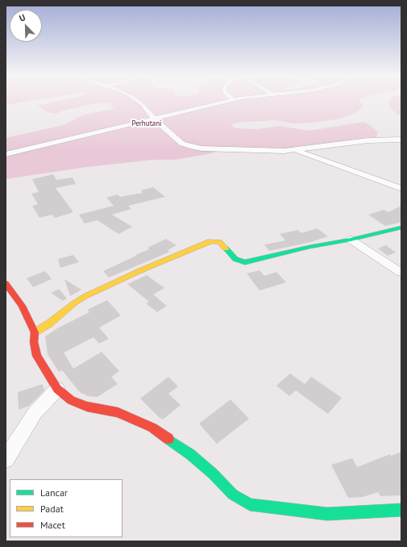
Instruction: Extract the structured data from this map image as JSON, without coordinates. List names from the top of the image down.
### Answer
{
  "parks": ["Perhutani"],
  "legend": ["Lancar", "Padat", "Macet"],
  "north": "top left"
}
